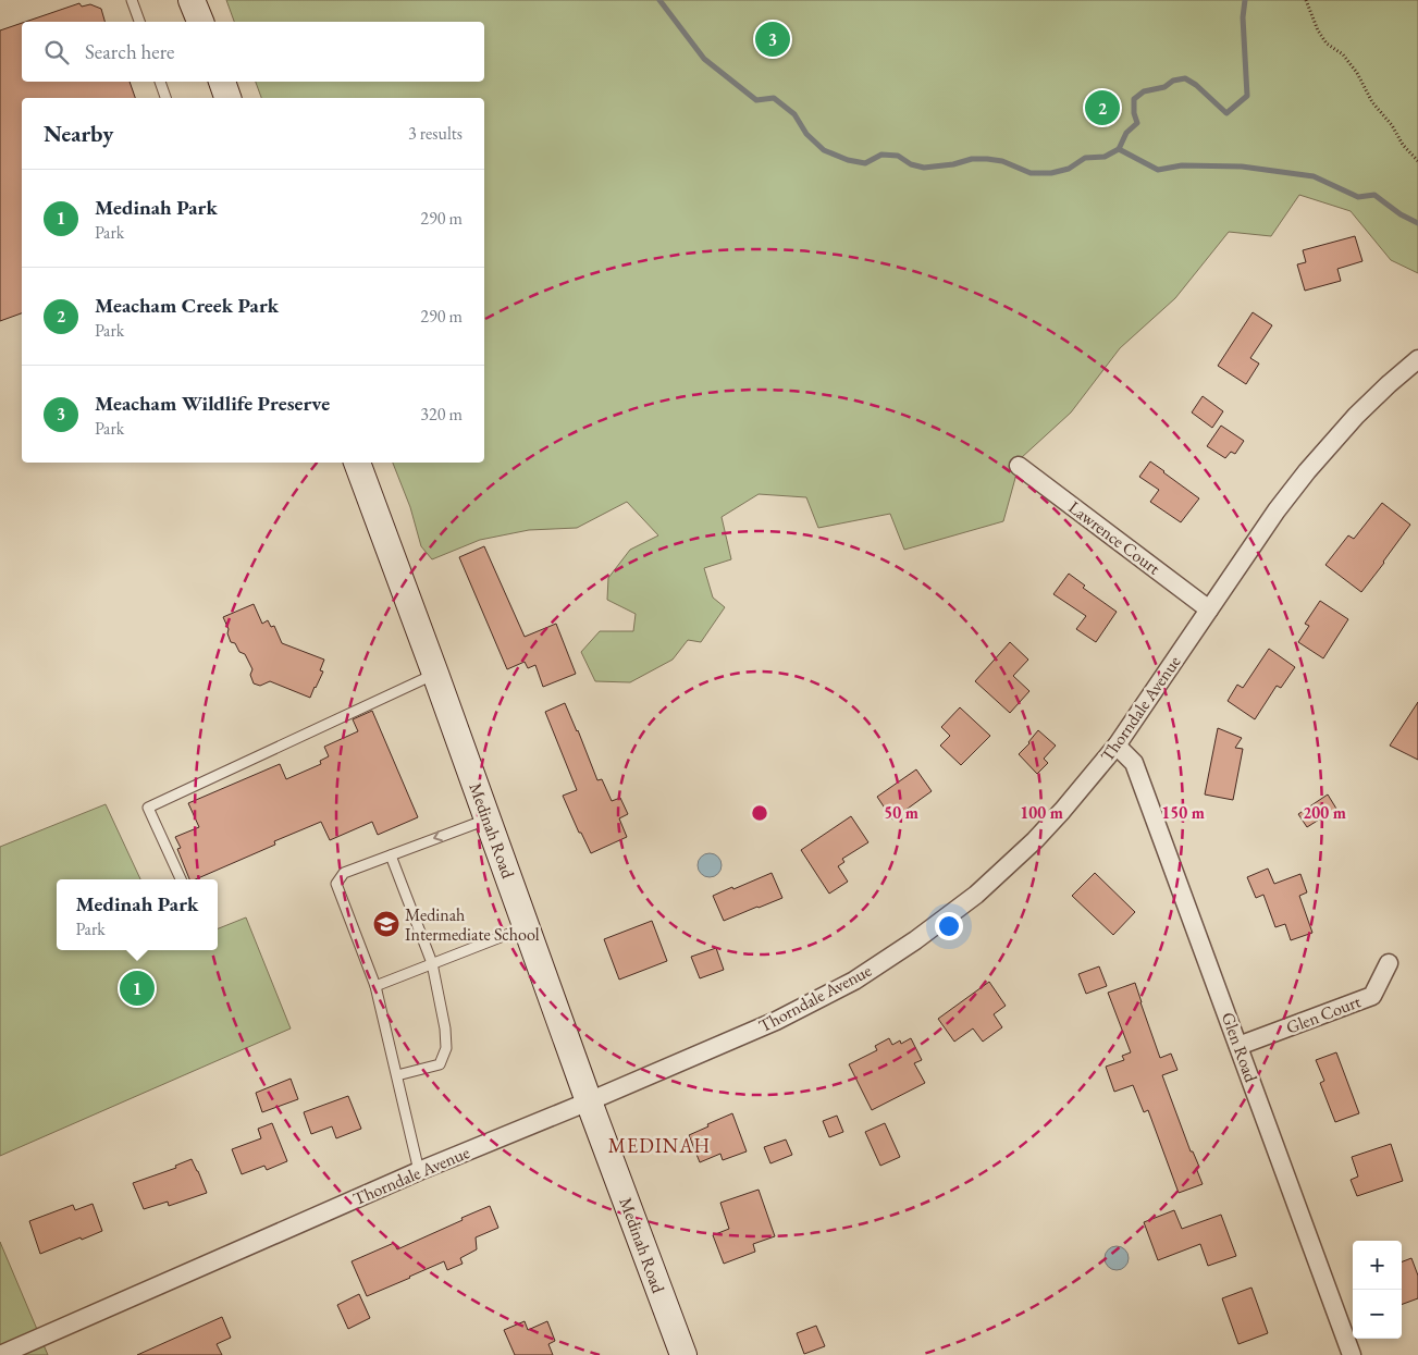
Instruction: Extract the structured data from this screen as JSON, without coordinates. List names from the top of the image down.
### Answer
{
  "streets": {
    "main road": ["Medinah Road"],
    "street": [
      "Lawrence Court",
      "Thorndale Avenue",
      "Glen Court",
      "Glen Road"
    ]
  },
  "crossings": [
    ["Lawrence Court", "Thorndale Avenue"],
    ["Thorndale Avenue", "Medinah Road"],
    ["Thorndale Avenue", "Glen Road"],
    ["Glen Court", "Glen Road"]
  ],
  "districts": ["MEDINAH"],
  "places": {
    "school or university": ["Medinah Intermediate School"]
  },
  "page": {
    "pins": ["3", "2", "1"],
    "search": "Search here",
    "heading": ["Nearby", "3 results"],
    "list": [
      {
        "mark": "1",
        "name": "Medinah Park",
        "note": "Park",
        "value": "290 m"
      },
      {
        "mark": "2",
        "name": "Meacham Creek Park",
        "note": "Park",
        "value": "290 m"
      },
      {
        "mark": "3",
        "name": "Meacham Wildlife Preserve",
        "note": "Park",
        "value": "320 m"
      }
    ],
    "popup": ["Medinah Park", "Park"],
    "map_buttons": ["+", "−"]
  },
  "rings": [
    "50 m",
    "100 m",
    "150 m",
    "200 m"
  ]
}
